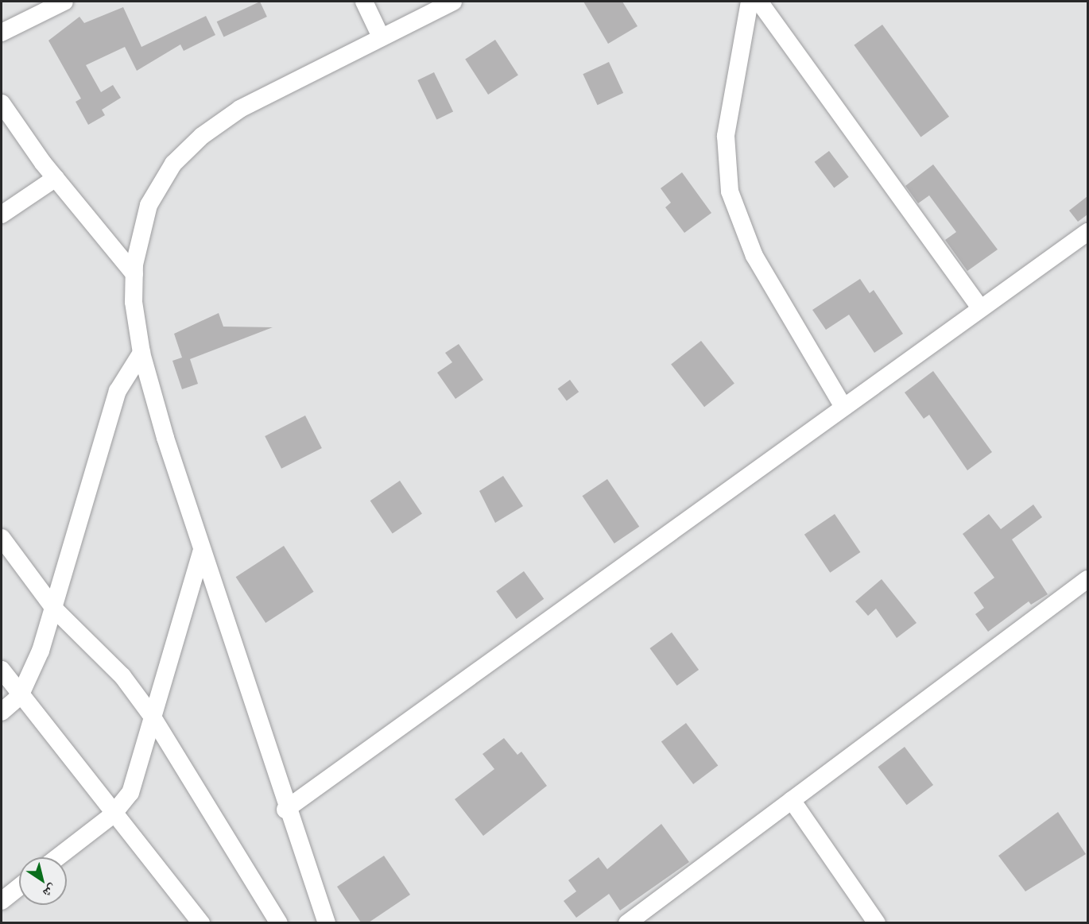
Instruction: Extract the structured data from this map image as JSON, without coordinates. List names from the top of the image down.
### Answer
{
  "north": "bottom right"
}
